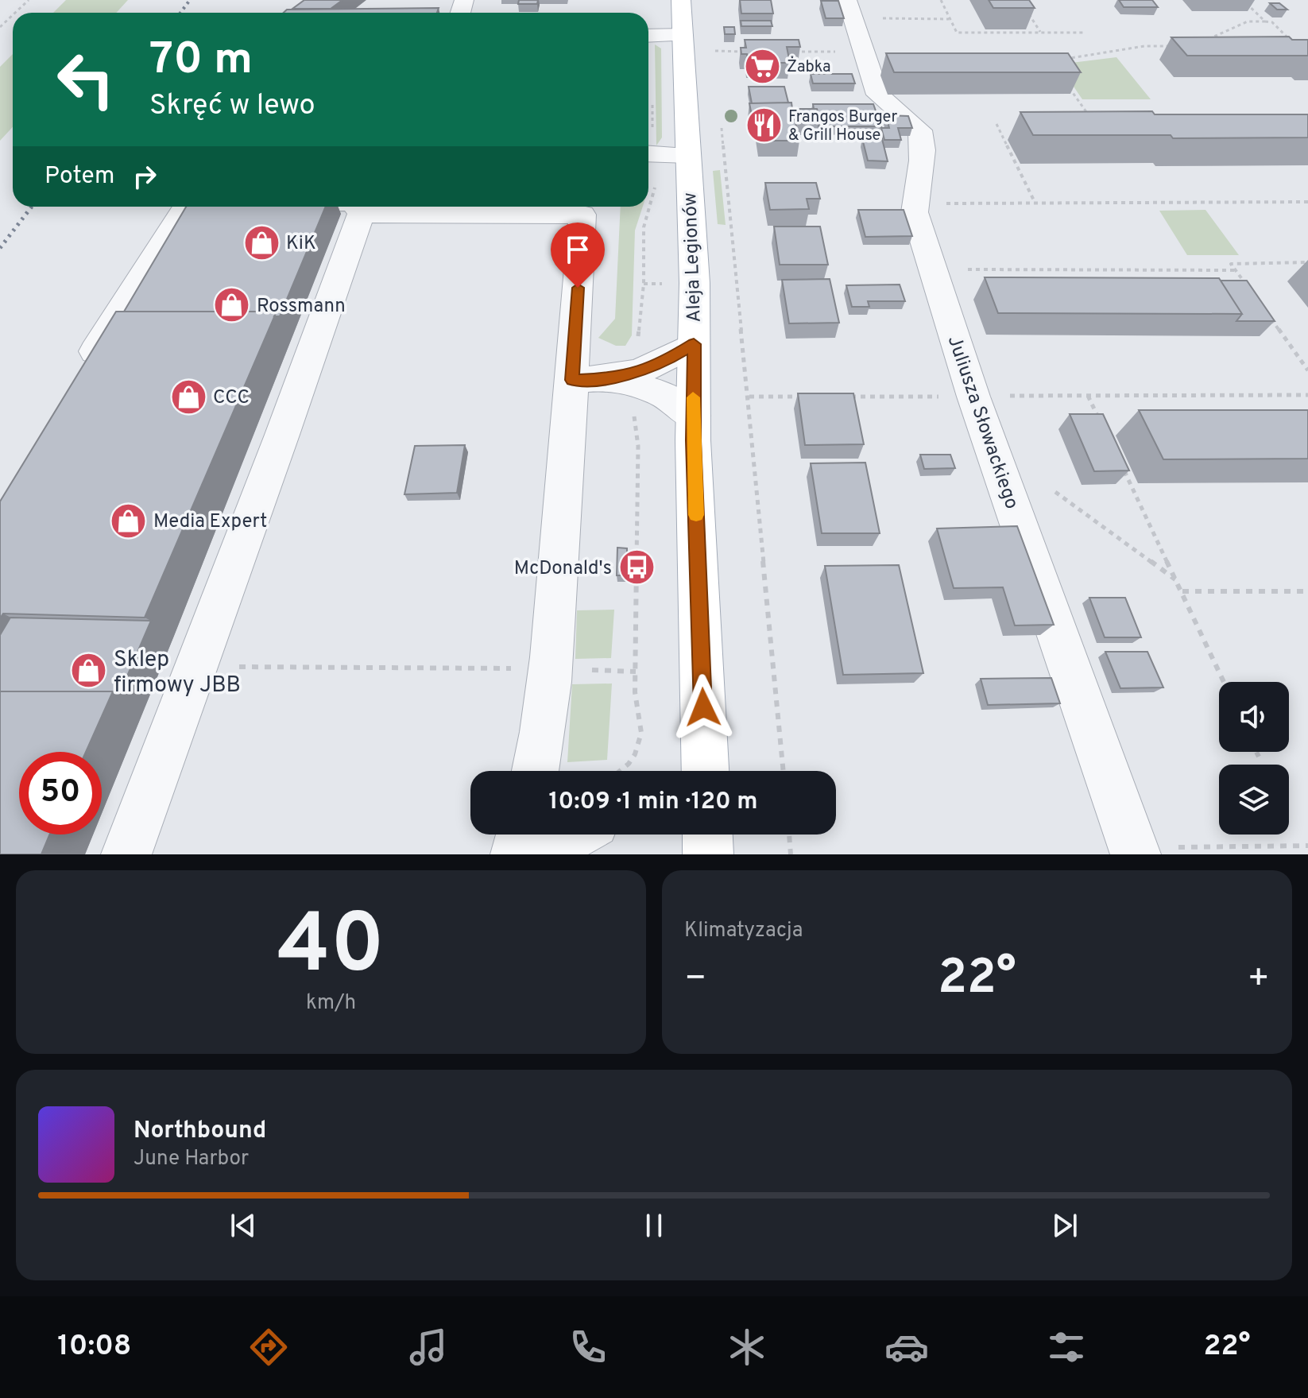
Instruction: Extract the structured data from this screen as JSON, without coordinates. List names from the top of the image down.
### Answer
{
  "streets": {
    "main road": ["Aleja Legionów"],
    "street": ["Juliusza Słowackiego"]
  },
  "places": {
    "supermarket": ["Żabka"],
    "restaurant": ["Frangos Burger & Grill House"],
    "shop": [
      "KiK",
      "Rossmann",
      "CCC",
      "Media Expert",
      "Sklep firmowy JBB"
    ],
    "bus stop": ["McDonald's"]
  },
  "page": {
    "turn": ["70 m", "Skręć w lewo"],
    "then": "Potem",
    "limit": "50",
    "trip": "10:09 · 1 min · 120 m",
    "tile": [
      ["40", "km/h"],
      "Klimatyzacja"
    ],
    "heat": ["−", "22°", "+"],
    "song": ["Northbound", "June Harbor"],
    "tabs": ["10:08", "22°"]
  }
}
